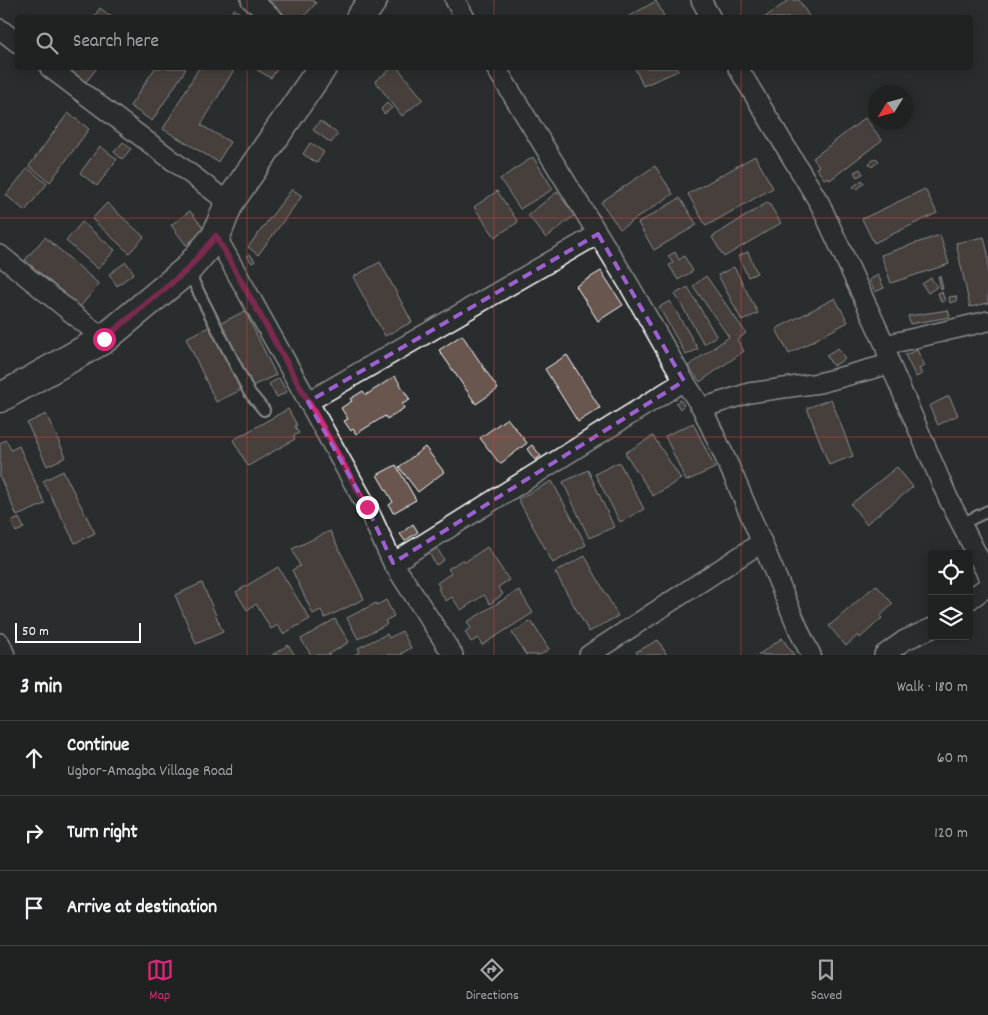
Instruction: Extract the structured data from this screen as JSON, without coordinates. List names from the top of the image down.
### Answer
{
  "scale_bar": "50 m",
  "north": "bottom left",
  "page": {
    "search": "Search here",
    "scale": "50 m",
    "heading": ["3 min", "Walk · 180 m"],
    "list": [
      ["Continue", "Ugbor-Amagba Village Road", "60 m"],
      ["Turn right", "120 m"],
      "Arrive at destination"
    ],
    "nav": ["Map", "Directions", "Saved"]
  }
}
